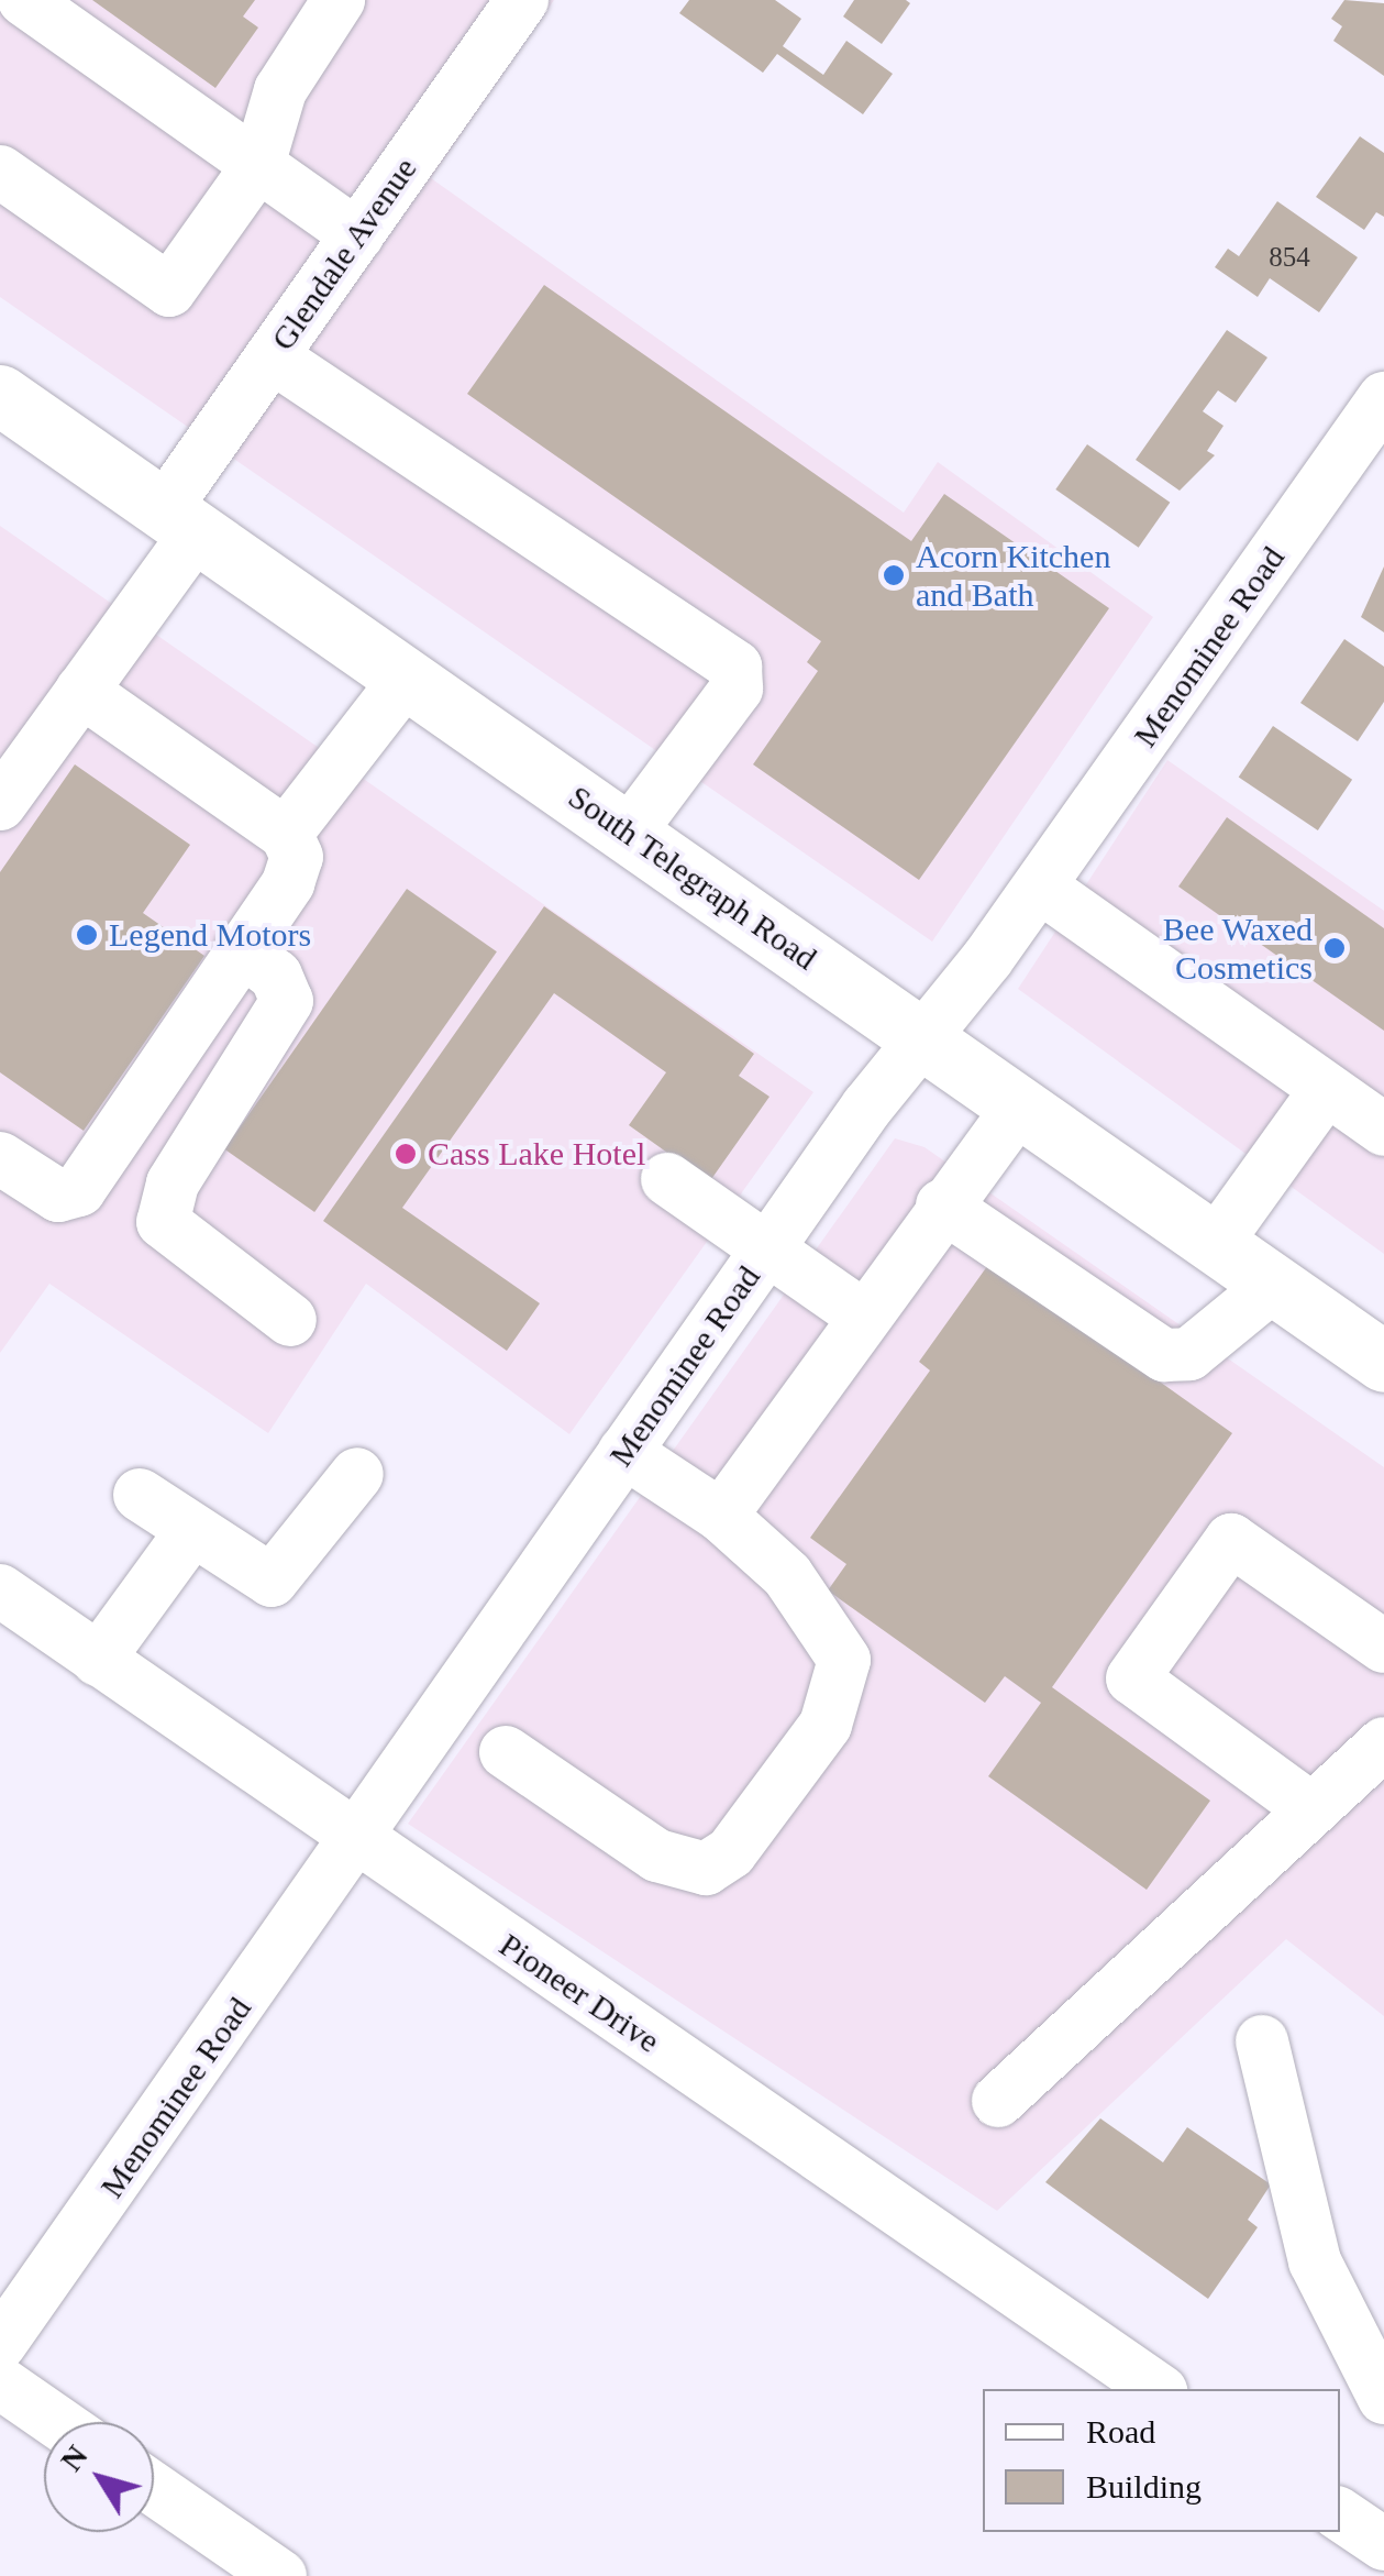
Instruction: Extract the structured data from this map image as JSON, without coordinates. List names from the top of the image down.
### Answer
{
  "streets": {
    "highway": ["South Telegraph Road"],
    "street": ["Glendale Avenue", "Menominee Road", "Pioneer Drive"]
  },
  "crossings": [
    ["Glendale Avenue", "South Telegraph Road"],
    ["Menominee Road", "South Telegraph Road"],
    ["Menominee Road", "Pioneer Drive"]
  ],
  "places": [
    "Acorn Kitchen and Bath",
    "Legend Motors",
    "Bee Waxed Cosmetics",
    "Cass Lake Hotel"
  ],
  "house_numbers": ["854"],
  "legend": ["Road", "Building"],
  "north": "top left"
}
